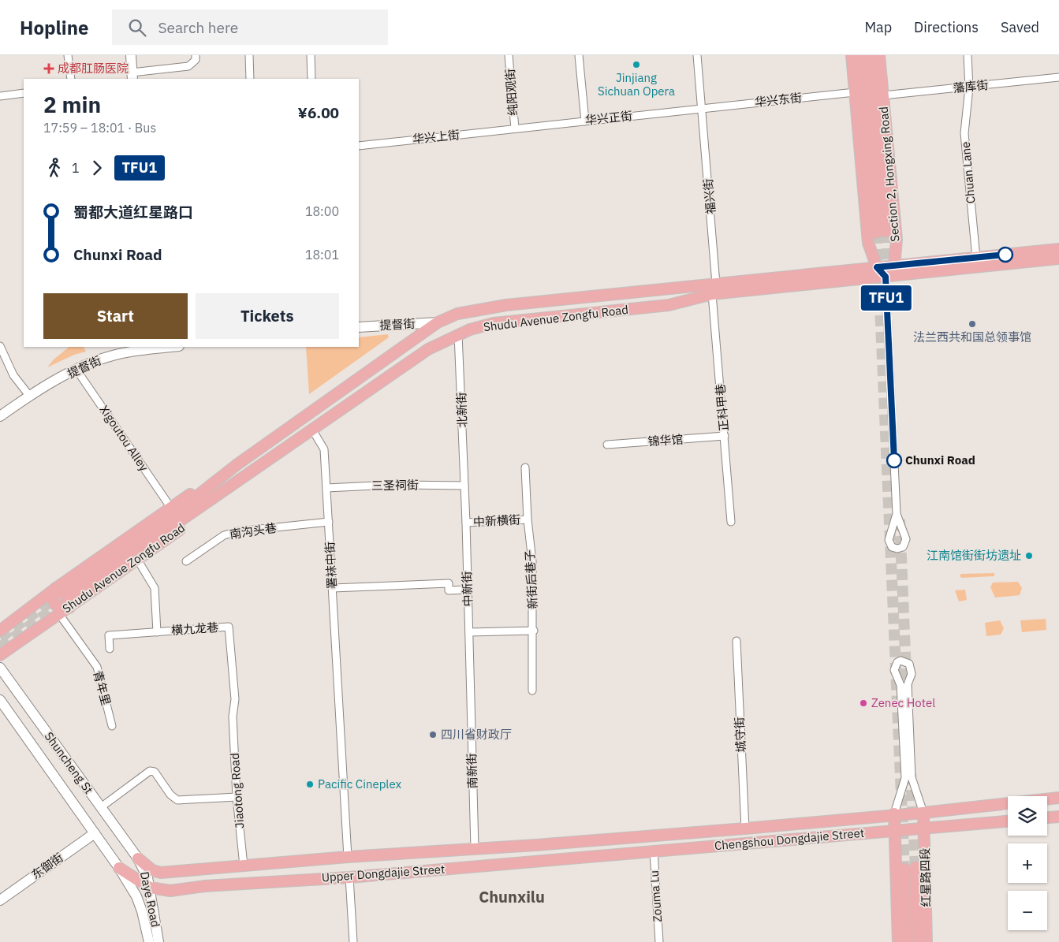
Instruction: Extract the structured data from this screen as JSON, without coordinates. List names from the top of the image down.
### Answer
{
  "streets": {
    "main road": [
      "Section 2, Hongxing Road",
      "Shudu Avenue Zongfu Road",
      "提督街",
      "Shuncheng St",
      "Chengshou Dongdajie Street",
      "东御街",
      "Upper Dongdajie Street",
      "红星路四段",
      "Daye Road"
    ],
    "street": [
      "藩库街",
      "纯阳观街",
      "华兴东街",
      "华兴正街",
      "华兴上街",
      "Chuan Lane",
      "福兴街",
      "正科甲巷",
      "北新街",
      "Xigoutou Alley",
      "锦华馆",
      "三圣祠街",
      "中新横街",
      "南沟头巷",
      "署袜中街",
      "新街后巷子",
      "中新街",
      "横九龙巷",
      "青年里",
      "城守街",
      "南新街",
      "Jiaotong Road",
      "Zouma Lu"
    ]
  },
  "crossings": [
    ["藩库街", "Chuan Lane"],
    ["藩库街", "Section 2, Hongxing Road"],
    ["纯阳观街", "华兴正街"],
    ["纯阳观街", "华兴上街"],
    ["华兴东街", "华兴正街"],
    ["华兴东街", "福兴街"],
    ["华兴正街", "华兴上街"],
    ["华兴正街", "福兴街"],
    ["Chuan Lane", "Shudu Avenue Zongfu Road"],
    ["Section 2, Hongxing Road", "Shudu Avenue Zongfu Road"],
    ["福兴街", "Shudu Avenue Zongfu Road"],
    ["福兴街", "正科甲巷"],
    ["Shudu Avenue Zongfu Road", "提督街"],
    ["Shudu Avenue Zongfu Road", "正科甲巷"],
    ["Shudu Avenue Zongfu Road", "北新街"],
    ["Shudu Avenue Zongfu Road", "Xigoutou Alley"],
    ["Shudu Avenue Zongfu Road", "署袜中街"],
    ["Shudu Avenue Zongfu Road", "青年里"],
    ["提督街", "Xigoutou Alley"],
    ["正科甲巷", "锦华馆"],
    ["北新街", "三圣祠街"],
    ["北新街", "中新街"],
    ["三圣祠街", "署袜中街"],
    ["三圣祠街", "中新街"],
    ["中新横街", "新街后巷子"],
    ["中新横街", "中新街"],
    ["南沟头巷", "署袜中街"],
    ["署袜中街", "Upper Dongdajie Street"],
    ["中新街", "南新街"],
    ["横九龙巷", "Jiaotong Road"],
    ["城守街", "Chengshou Dongdajie Street"],
    ["Shuncheng St", "东御街"],
    ["Shuncheng St", "Upper Dongdajie Street"],
    ["Shuncheng St", "Daye Road"],
    ["南新街", "Upper Dongdajie Street"],
    ["Jiaotong Road", "Upper Dongdajie Street"],
    ["Chengshou Dongdajie Street", "Upper Dongdajie Street"],
    ["Chengshou Dongdajie Street", "红星路四段"],
    ["Chengshou Dongdajie Street", "Zouma Lu"],
    ["Upper Dongdajie Street", "Zouma Lu"],
    ["Upper Dongdajie Street", "Daye Road"]
  ],
  "districts": ["Chunxilu"],
  "places": {
    "other": [
      "Jinjiang Sichuan Opera",
      "法兰西共和国总领事馆",
      "Chunxi Road",
      "江南馆街街坊遗址",
      "Zenec Hotel",
      "四川省财政厅",
      "Pacific Cineplex"
    ],
    "health": ["成都肛肠医院"]
  },
  "lines": ["bus line TFU1"],
  "page": {
    "header": "Hopline",
    "search": "Search here",
    "nav": ["Map", "Directions", "Saved"],
    "on_map": "TFU1",
    "heading": ["2 min", "17:59 – 18:01 · Bus", "¥6.00"],
    "legs": ["1", "TFU1"],
    "list": [
      {
        "name": "蜀都大道红星路口",
        "value": "18:00"
      },
      {
        "name": "Chunxi Road",
        "value": "18:01"
      }
    ],
    "buttons": ["Start", "Tickets"],
    "map_buttons": ["+", "−"]
  }
}
